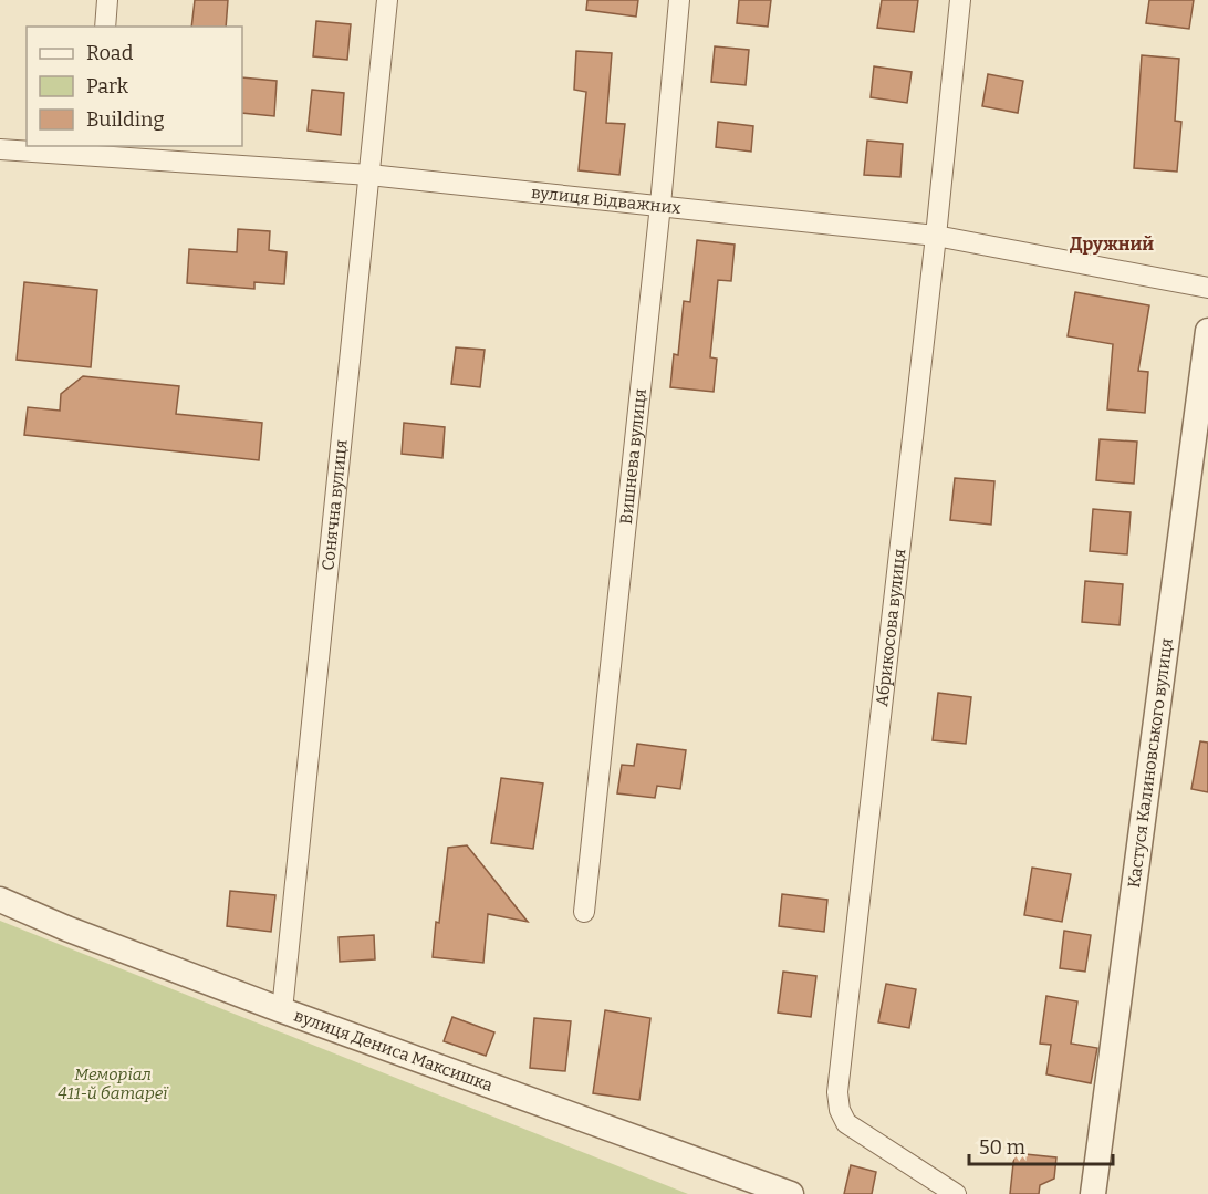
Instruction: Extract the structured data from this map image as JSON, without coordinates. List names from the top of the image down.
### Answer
{
  "streets": {
    "street": [
      "вулиця Відважних",
      "Вишнева вулиця",
      "Сонячна вулиця",
      "Абрикосова вулиця",
      "Кастуся Калиновського вулиця",
      "вулиця Дениса Максишка"
    ]
  },
  "crossings": [
    ["вулиця Відважних", "Вишнева вулиця"],
    ["вулиця Відважних", "Сонячна вулиця"],
    ["вулиця Відважних", "Абрикосова вулиця"],
    ["Сонячна вулиця", "вулиця Дениса Максишка"]
  ],
  "districts": ["Дружний"],
  "parks": ["Меморіал 411-й батареї"],
  "legend": ["Road", "Park", "Building"],
  "scale_bar": "50 m"
}
